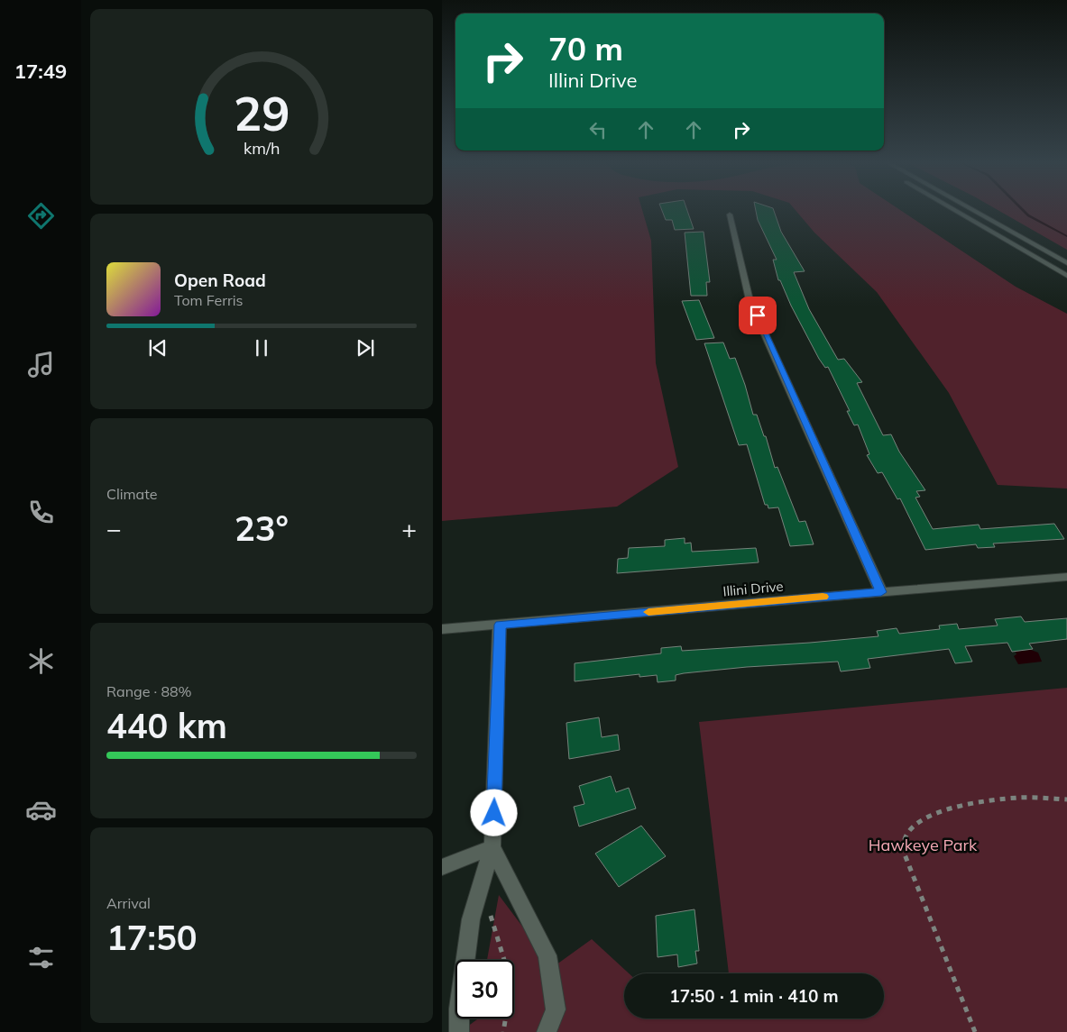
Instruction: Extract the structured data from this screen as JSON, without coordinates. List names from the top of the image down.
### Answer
{
  "streets": {
    "street": ["Illini Drive"]
  },
  "parks": ["Hawkeye Park"],
  "page": {
    "tabs": "17:49",
    "turn": ["70 m", "Illini Drive"],
    "song": ["Open Road", "Tom Ferris"],
    "tile": [
      "Climate",
      ["Range · 88%", "440 km"],
      ["Arrival", "17:50"]
    ],
    "heat": ["−", "23°", "+"],
    "limit": "30",
    "trip": "17:50 · 1 min · 410 m",
    "gauge": ["29", "km/h"]
  }
}
